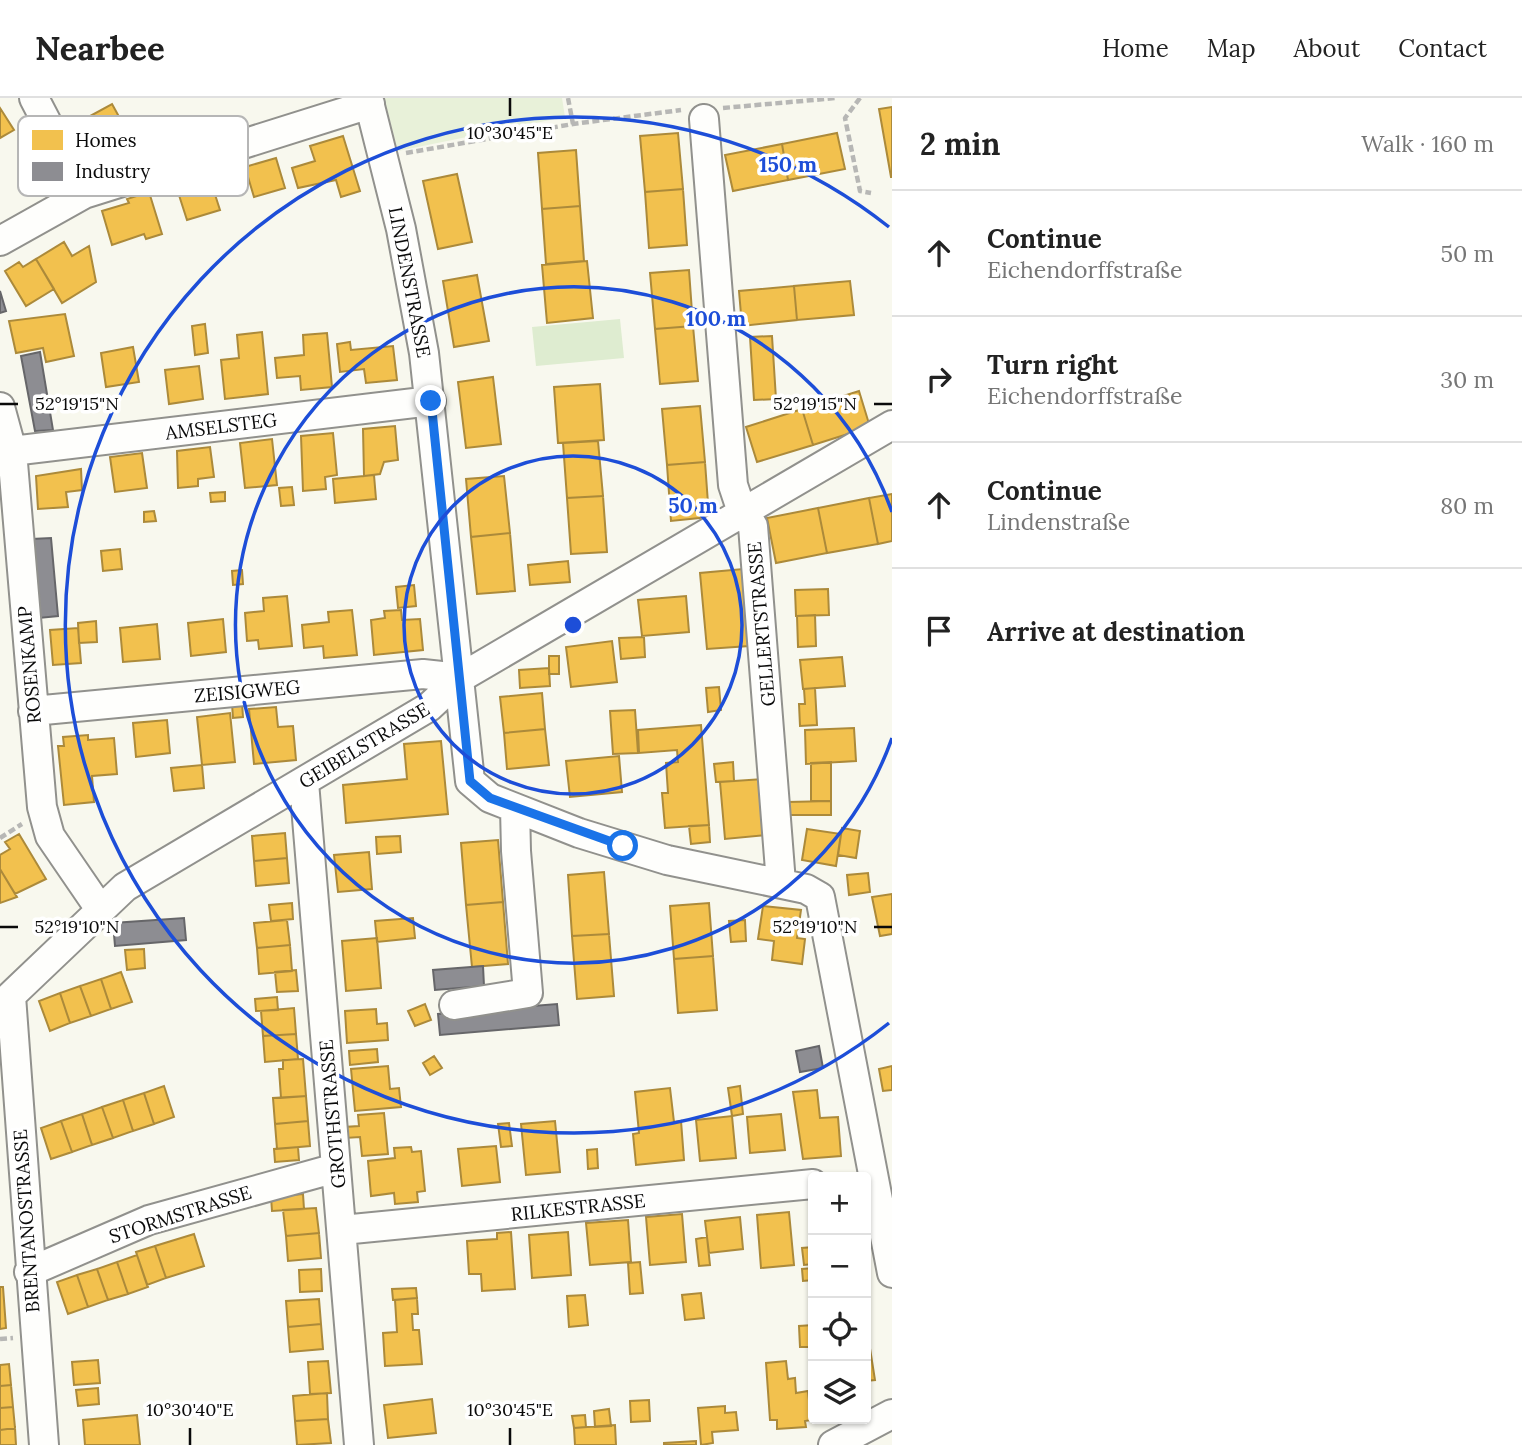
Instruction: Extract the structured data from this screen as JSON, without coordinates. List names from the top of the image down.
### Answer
{
  "streets": {
    "street": [
      "LINDENSTRASSE",
      "AMSELSTEG",
      "GELLERTSTRASSE",
      "ROSENKAMP",
      "ZEISIGWEG",
      "GEIBELSTRASSE",
      "GROTHSTRASSE",
      "RILKESTRASSE",
      "STORMSTRASSE",
      "BRENTANOSTRASSE"
    ]
  },
  "crossings": [
    ["LINDENSTRASSE", "AMSELSTEG"],
    ["LINDENSTRASSE", "ZEISIGWEG"],
    ["LINDENSTRASSE", "GEIBELSTRASSE"],
    ["AMSELSTEG", "ROSENKAMP"],
    ["GELLERTSTRASSE", "GEIBELSTRASSE"],
    ["ROSENKAMP", "ZEISIGWEG"],
    ["ROSENKAMP", "GEIBELSTRASSE"],
    ["ZEISIGWEG", "GEIBELSTRASSE"],
    ["GEIBELSTRASSE", "GROTHSTRASSE"],
    ["GEIBELSTRASSE", "BRENTANOSTRASSE"],
    ["GROTHSTRASSE", "RILKESTRASSE"],
    ["GROTHSTRASSE", "STORMSTRASSE"],
    ["STORMSTRASSE", "BRENTANOSTRASSE"]
  ],
  "legend": ["Homes", "Industry"],
  "page": {
    "header": "Nearbee",
    "nav": [
      "Home",
      "Map",
      "About",
      "Contact"
    ],
    "heading": ["2 min", "Walk · 160 m"],
    "list": [
      ["Continue", "Eichendorffstraße", "50 m"],
      ["Turn right", "Eichendorffstraße", "30 m"],
      ["Continue", "Lindenstraße", "80 m"],
      "Arrive at destination"
    ],
    "map_buttons": ["+", "−"]
  },
  "coordinates": [
    "10°30'45\"E",
    "52°19'15\"N",
    "52°19'10\"N",
    "10°30'40\"E"
  ],
  "rings": ["150 m", "100 m", "50 m"]
}
